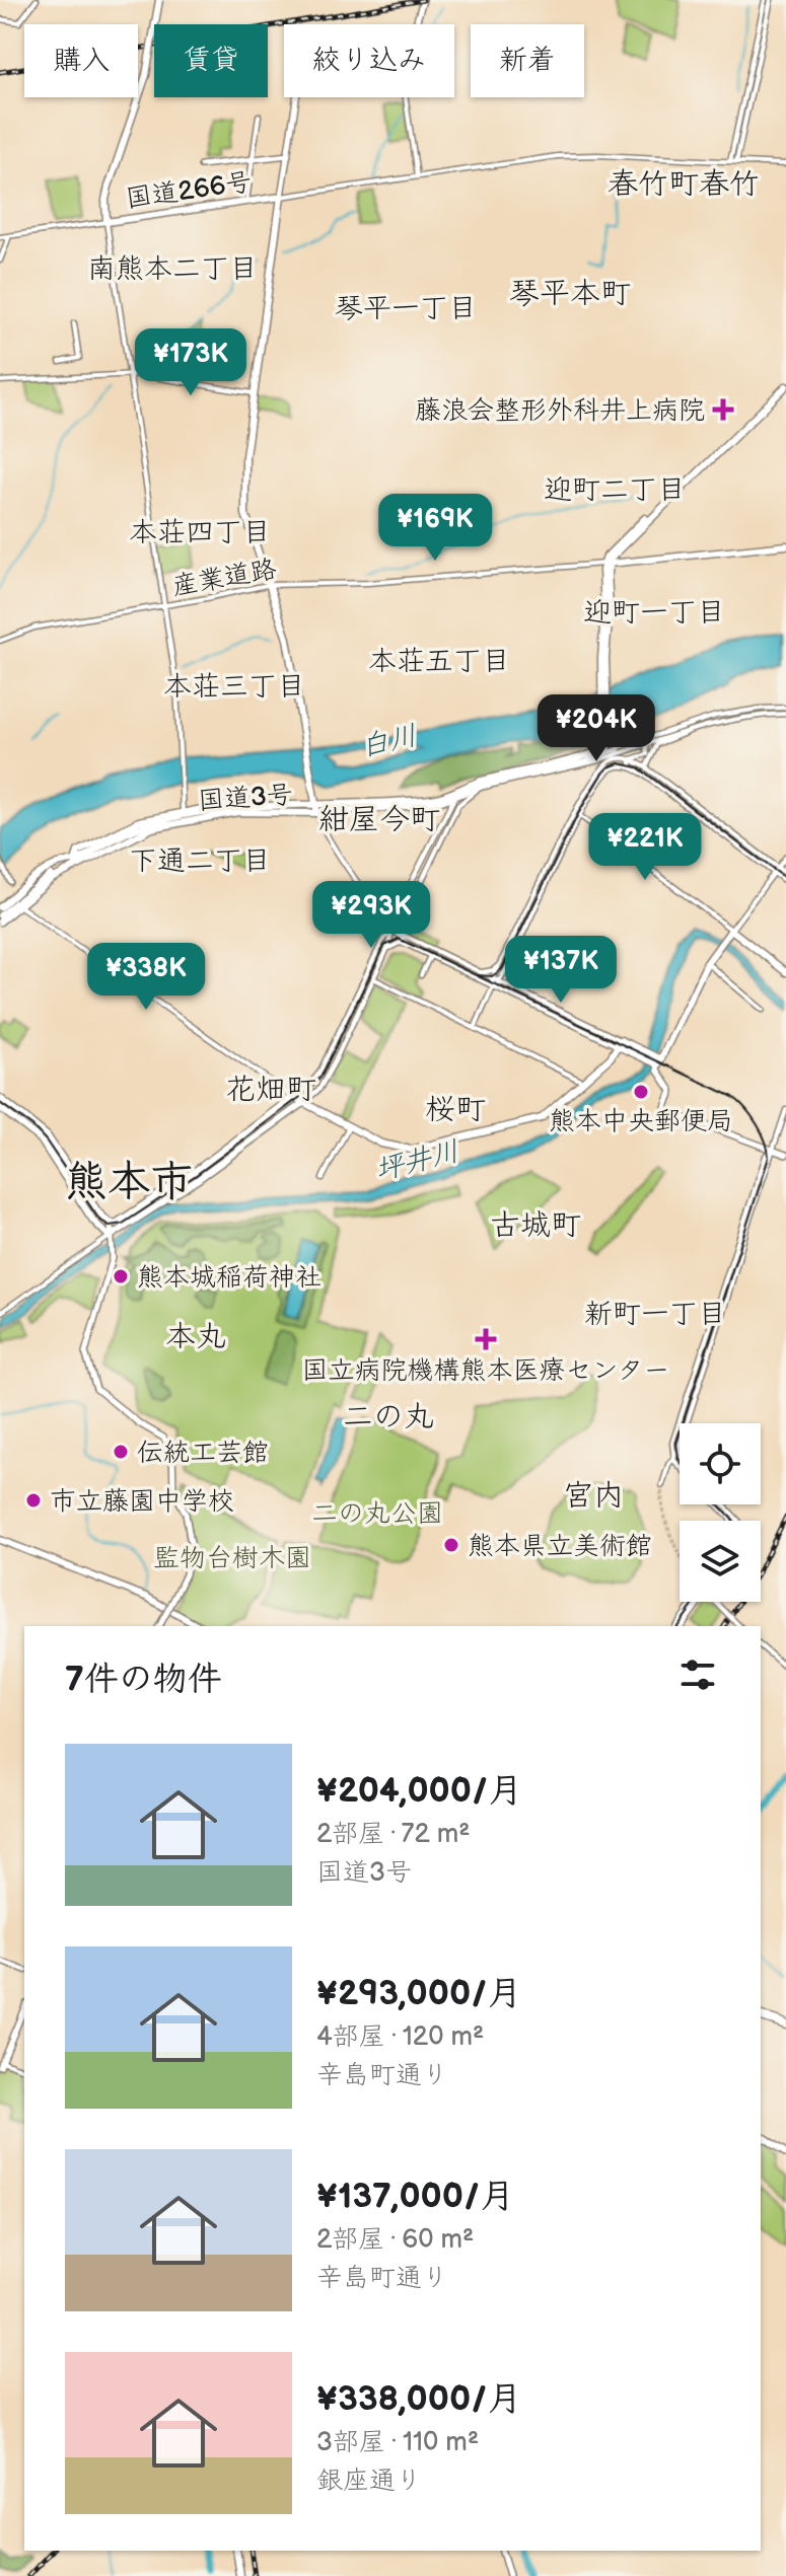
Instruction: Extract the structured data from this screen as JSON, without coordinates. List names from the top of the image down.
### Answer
{
  "streets": {
    "main road": ["国道266号", "国道3号"],
    "street": ["産業道路"]
  },
  "crossings": [
    ["国道266号", "産業道路"],
    ["国道266号", "国道3号"]
  ],
  "districts": [
    "春竹町春竹",
    "南熊本二丁目",
    "琴平本町",
    "琴平一丁目",
    "迎町二丁目",
    "本荘四丁目",
    "迎町一丁目",
    "本荘五丁目",
    "本荘三丁目",
    "紺屋今町",
    "下通二丁目",
    "花畑町",
    "桜町",
    "熊本市",
    "古城町",
    "新町一丁目",
    "本丸",
    "二の丸",
    "宮内"
  ],
  "water": ["白川", "坪井川"],
  "parks": ["二の丸公園", "監物台樹木園"],
  "places": {
    "health": ["藤浪会整形外科井上病院", "国立病院機構熊本医療センター"],
    "other": [
      "熊本中央郵便局",
      "熊本城稲荷神社",
      "伝統工芸館",
      "市立藤園中学校",
      "熊本県立美術館"
    ]
  },
  "page": {
    "chip": [
      "購入",
      "賃貸",
      "絞り込み",
      "新着"
    ],
    "price": [
      "¥173K",
      "¥169K",
      "¥204K",
      "¥221K",
      "¥293K",
      "¥137K",
      "¥338K"
    ],
    "heading": "7件の物件",
    "list": [
      {
        "name": "¥204,000/月",
        "note": "2部屋 · 72 m² · 国道3号"
      },
      {
        "name": "¥293,000/月",
        "note": "4部屋 · 120 m² · 辛島町通り"
      },
      {
        "name": "¥137,000/月",
        "note": "2部屋 · 60 m² · 辛島町通り"
      },
      {
        "name": "¥338,000/月",
        "note": "3部屋 · 110 m² · 銀座通り"
      }
    ]
  }
}
